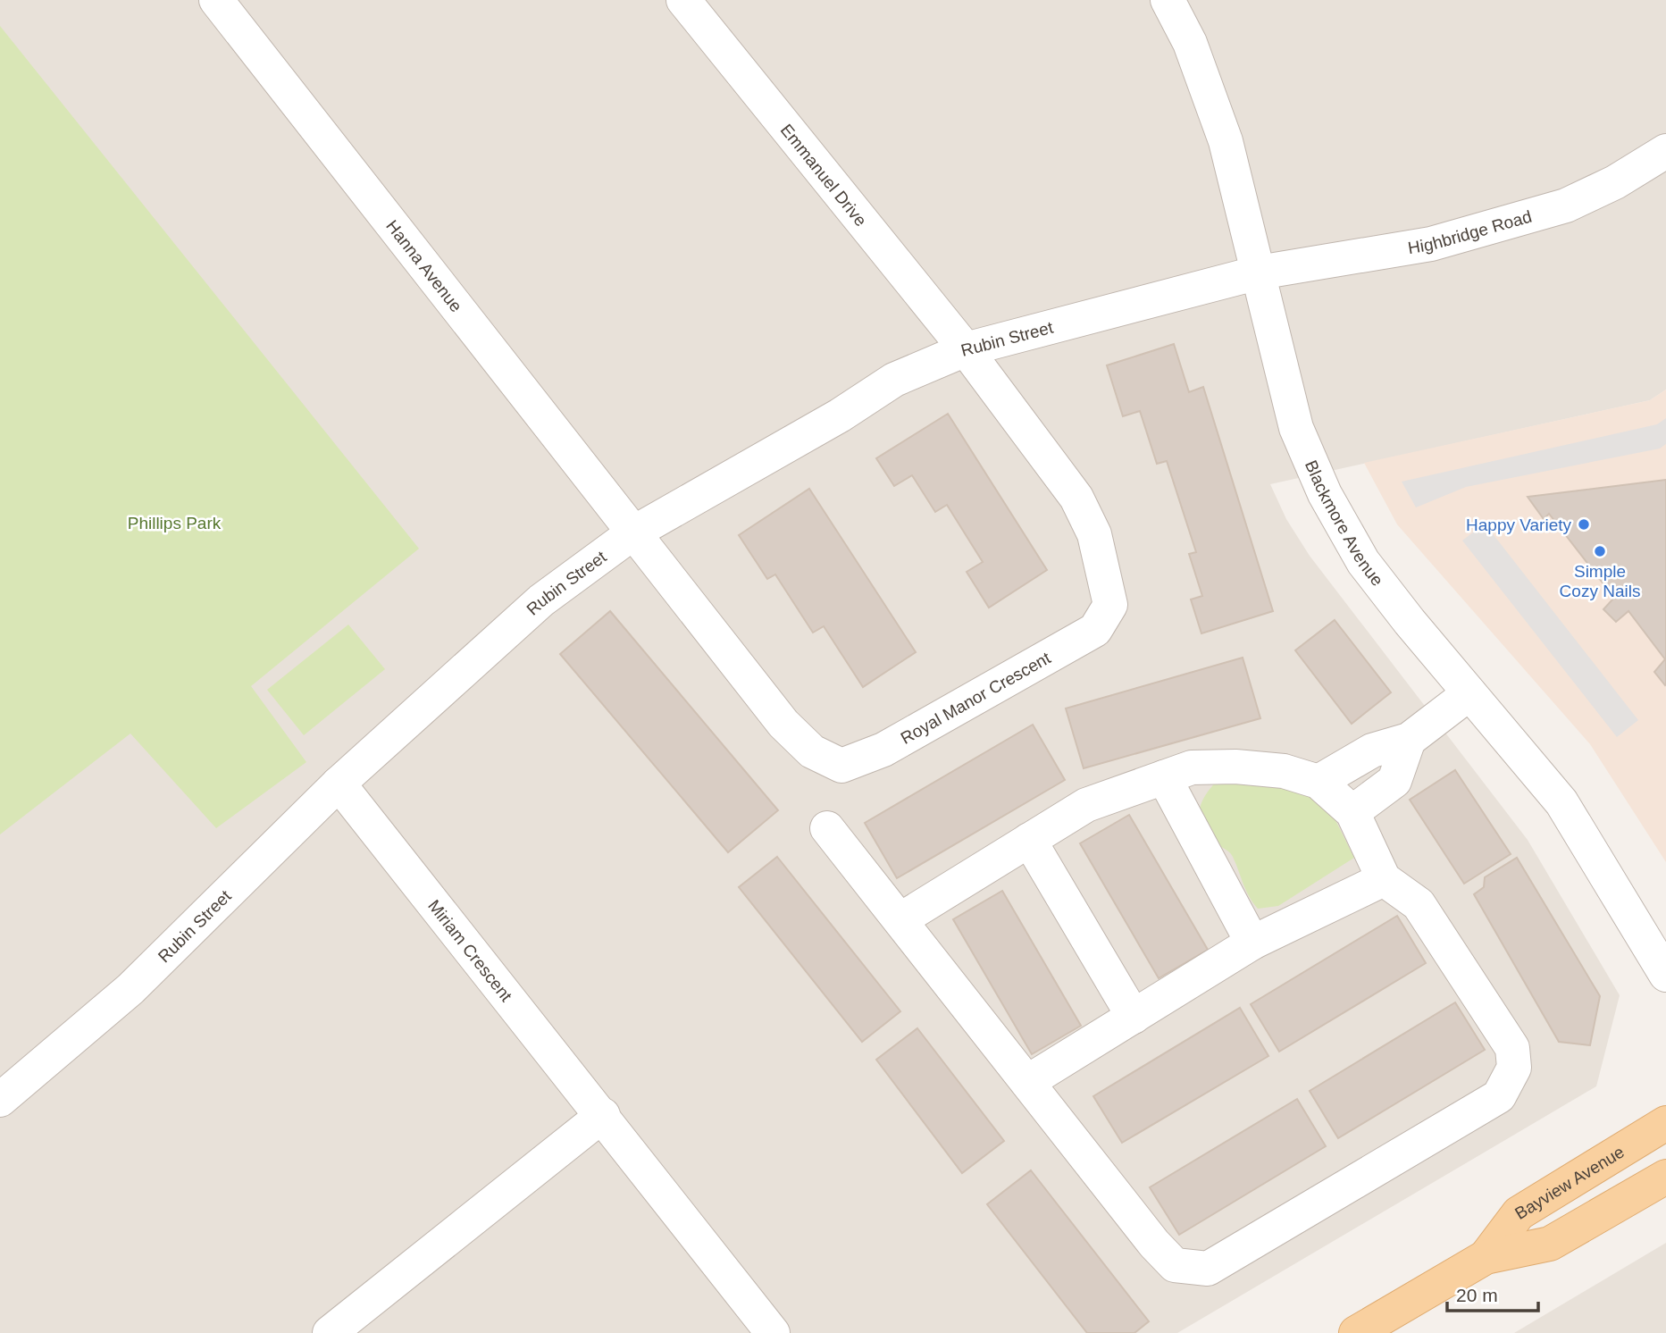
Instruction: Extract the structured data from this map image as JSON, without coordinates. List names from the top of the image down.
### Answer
{
  "streets": {
    "main road": ["Bayview Avenue"],
    "street": [
      "Emmanuel Drive",
      "Highbridge Road",
      "Hanna Avenue",
      "Rubin Street",
      "Blackmore Avenue",
      "Royal Manor Crescent",
      "Miriam Crescent"
    ]
  },
  "crossings": [
    ["Emmanuel Drive", "Rubin Street"],
    ["Emmanuel Drive", "Royal Manor Crescent"],
    ["Highbridge Road", "Rubin Street"],
    ["Highbridge Road", "Blackmore Avenue"],
    ["Hanna Avenue", "Rubin Street"],
    ["Hanna Avenue", "Royal Manor Crescent"],
    ["Rubin Street", "Blackmore Avenue"],
    ["Rubin Street", "Royal Manor Crescent"],
    ["Rubin Street", "Miriam Crescent"]
  ],
  "parks": ["Phillips Park"],
  "places": ["Happy Variety", "Simple Cozy Nails"],
  "scale_bar": "20 m"
}
